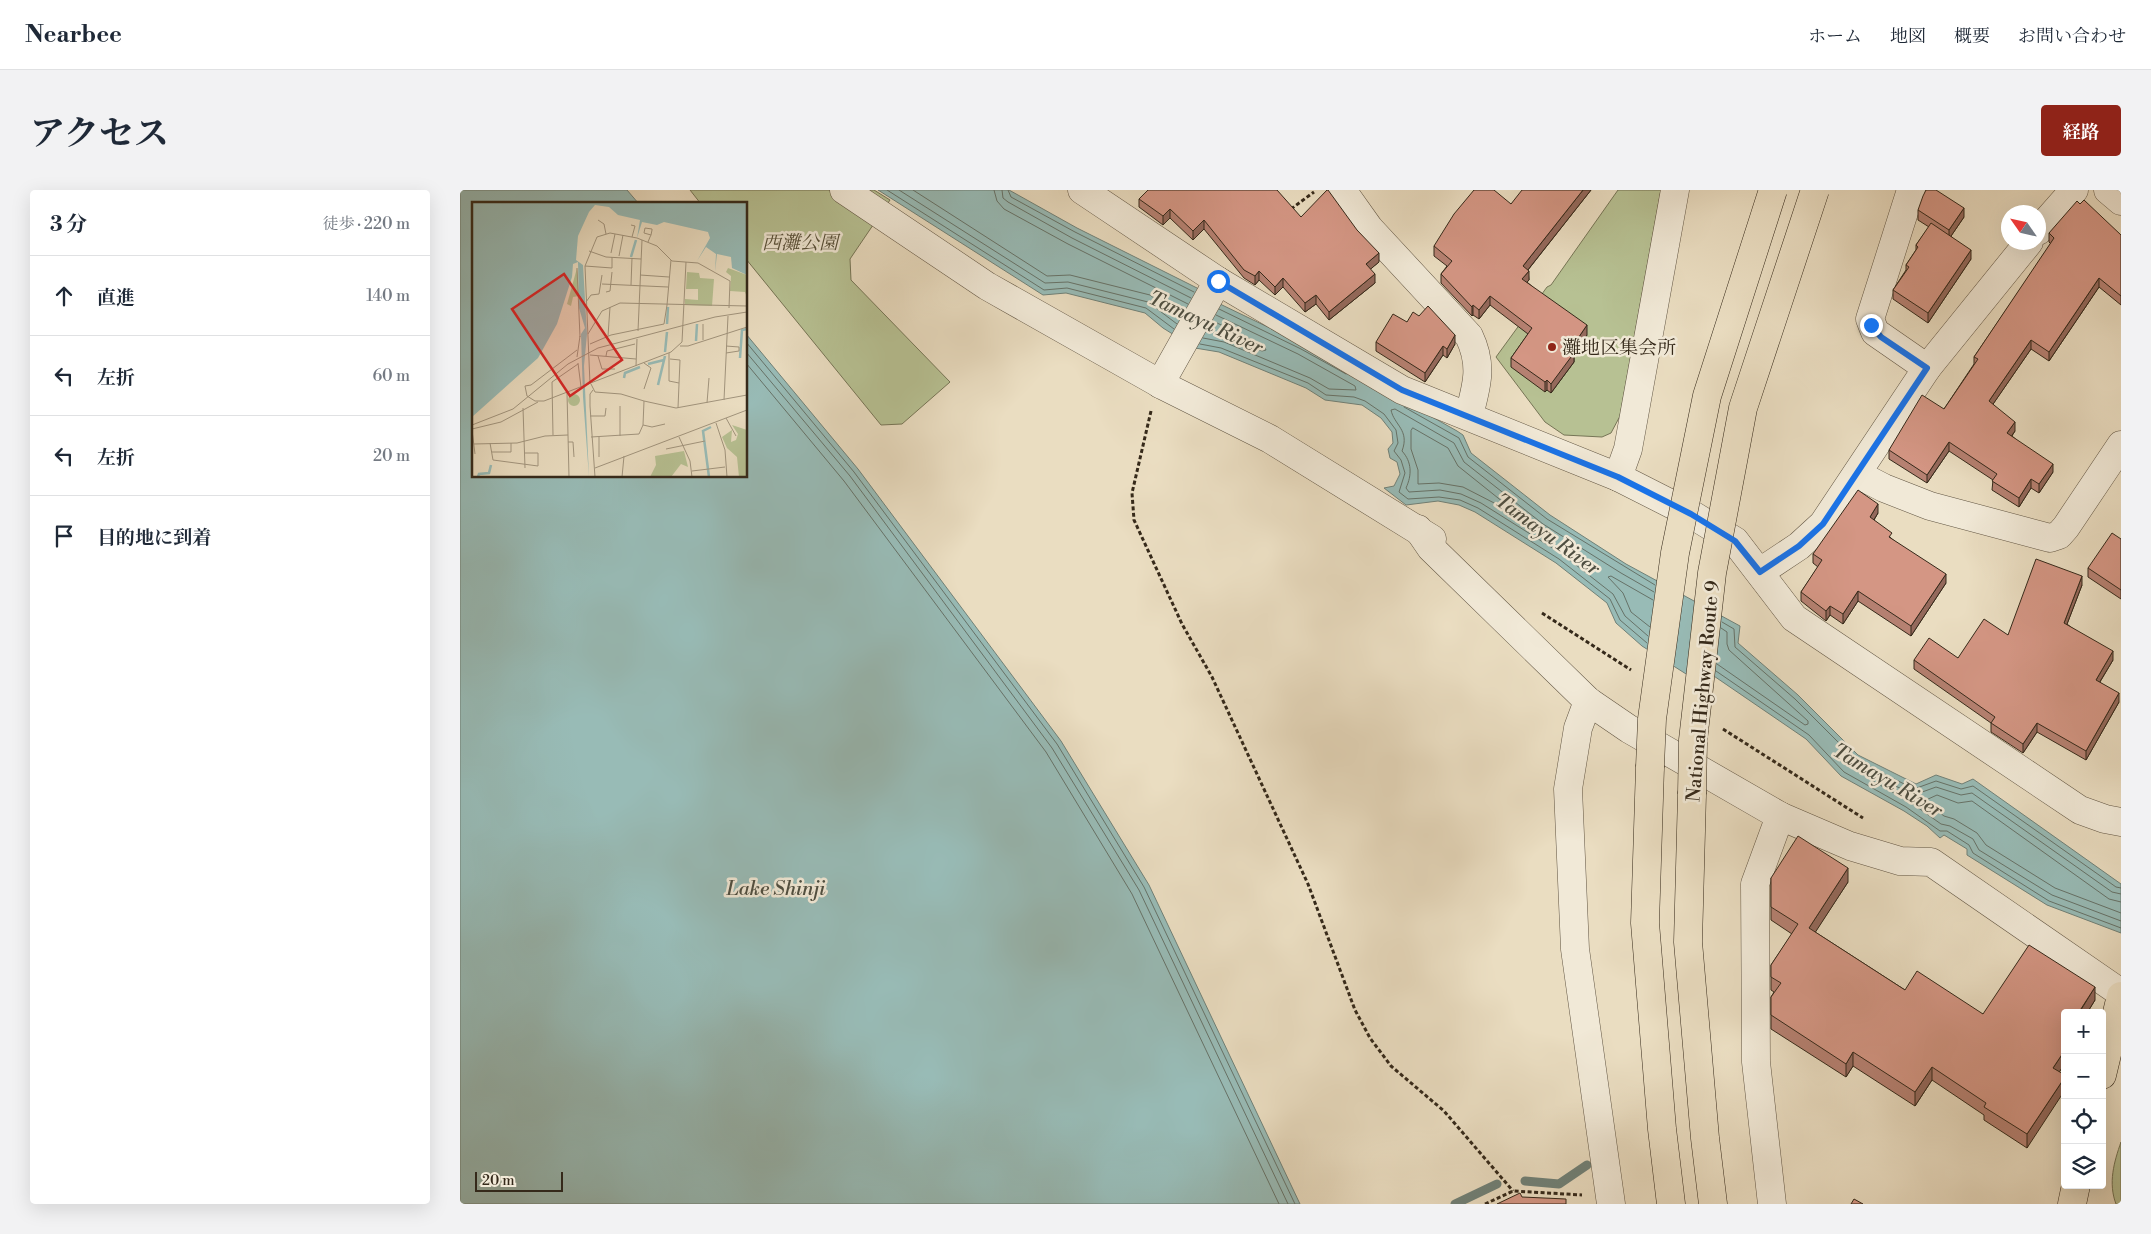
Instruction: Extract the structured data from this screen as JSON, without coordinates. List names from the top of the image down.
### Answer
{
  "streets": {
    "main road": ["National Highway Route 9"]
  },
  "water": ["Tamayu River", "Lake Shinji"],
  "parks": ["西灘公園"],
  "places": ["灘地区集会所"],
  "scale_bar": "20 m",
  "north": "top left",
  "page": {
    "header": "Nearbee",
    "nav": [
      "ホーム",
      "地図",
      "概要",
      "お問い合わせ"
    ],
    "title": "アクセス",
    "buttons": "経路",
    "heading": ["3 分", "徒歩 · 220 m"],
    "list": [
      ["直進", "140 m"],
      ["左折", "60 m"],
      ["左折", "20 m"],
      "目的地に到着"
    ],
    "map_buttons": ["+", "−"],
    "scale": "20 m"
  }
}
